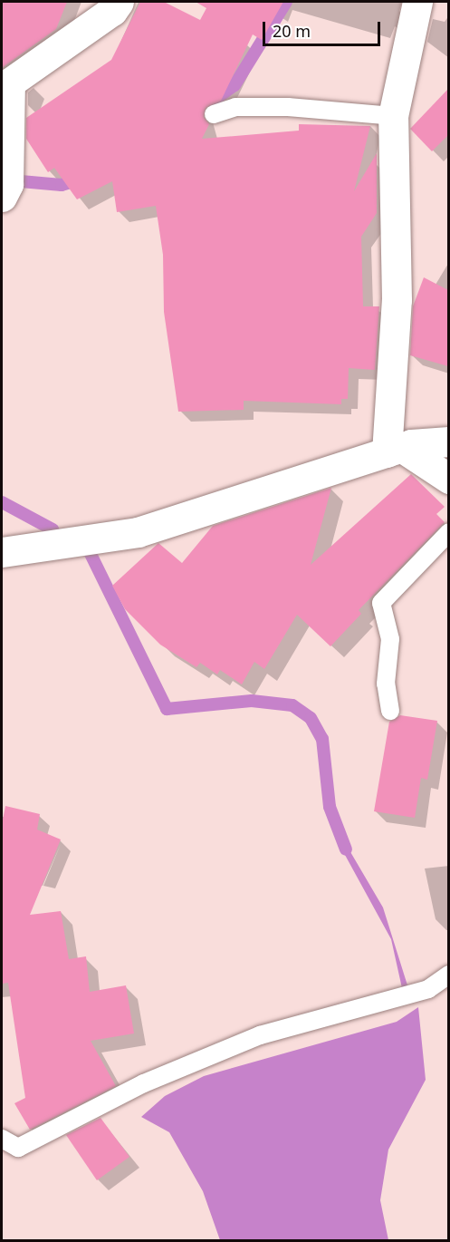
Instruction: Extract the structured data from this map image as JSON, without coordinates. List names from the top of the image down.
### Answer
{
  "scale_bar": "20 m"
}
